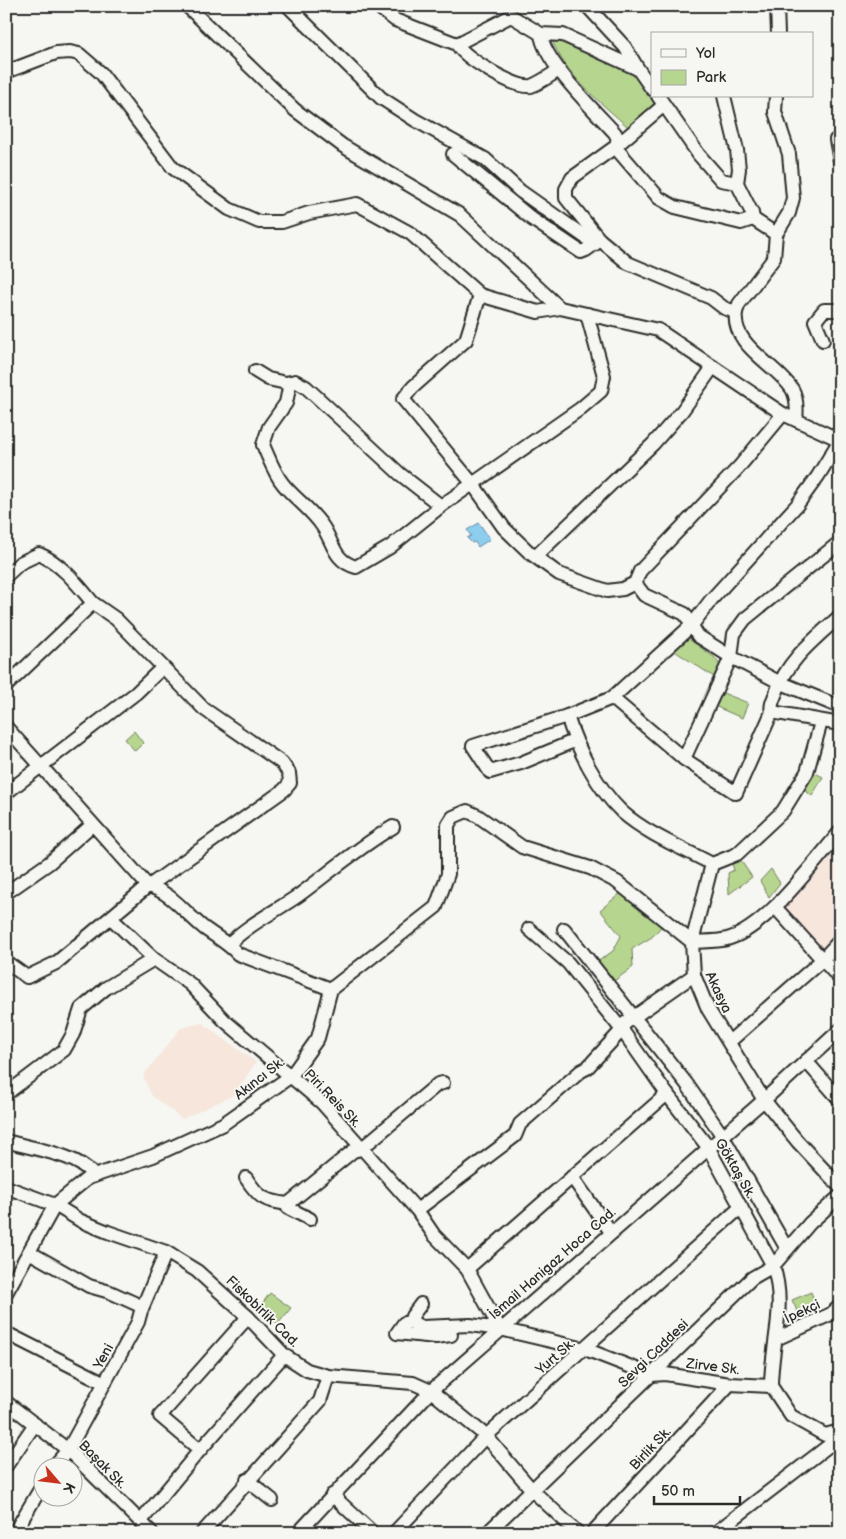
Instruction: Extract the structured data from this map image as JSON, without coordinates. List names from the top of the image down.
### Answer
{
  "streets": {
    "street": [
      "Akasya",
      "Akıncı Sk.",
      "Piri Reis Sk.",
      "Göktaş Sk.",
      "İsmail Hanigaz Hoca Cad.",
      "Fiskobirlik Cad.",
      "İpekçi",
      "Sevgi Caddesi",
      "Yeni",
      "Yurt Sk.",
      "Zirve Sk.",
      "Birlik Sk.",
      "Başak Sk."
    ]
  },
  "crossings": [
    ["Akasya", "İsmail Hanigaz Hoca Cad."],
    ["Akıncı Sk.", "Piri Reis Sk."],
    ["Akıncı Sk.", "Fiskobirlik Cad."],
    ["Piri Reis Sk.", "İsmail Hanigaz Hoca Cad."],
    ["Piri Reis Sk.", "Zirve Sk."],
    ["Göktaş Sk.", "İsmail Hanigaz Hoca Cad."],
    ["Göktaş Sk.", "İpekçi"],
    ["Göktaş Sk.", "Sevgi Caddesi"],
    ["Göktaş Sk.", "Yurt Sk."],
    ["Göktaş Sk.", "Zirve Sk."],
    ["İsmail Hanigaz Hoca Cad.", "Fiskobirlik Cad."],
    ["İsmail Hanigaz Hoca Cad.", "Zirve Sk."],
    ["Fiskobirlik Cad.", "Sevgi Caddesi"],
    ["Fiskobirlik Cad.", "Yeni"],
    ["Fiskobirlik Cad.", "Yurt Sk."],
    ["Sevgi Caddesi", "Zirve Sk."],
    ["Yeni", "Başak Sk."],
    ["Yurt Sk.", "Zirve Sk."],
    ["Zirve Sk.", "Birlik Sk."]
  ],
  "legend": ["Yol", "Park"],
  "scale_bar": "50 m",
  "north": "bottom right"
}
